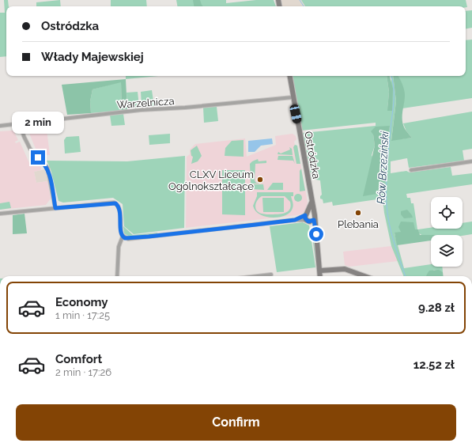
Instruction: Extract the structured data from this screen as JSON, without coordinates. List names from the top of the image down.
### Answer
{
  "streets": {
    "street": ["Warzelnicza", "Ostródzka"]
  },
  "crossings": [
    ["Warzelnicza", "Ostródzka"]
  ],
  "water": ["Rów Brzeziński"],
  "places": ["CLXV Liceum Ogólnokształcące", "Plebania"],
  "page": {
    "banner": ["Ostródzka", "Włady Majewskiej"],
    "bubble": "2 min",
    "list": [
      {
        "name": "Economy",
        "note": "1 min · 17:25",
        "value": "9.28 zł"
      },
      {
        "name": "Comfort",
        "note": "2 min · 17:26",
        "value": "12.52 zł"
      }
    ],
    "buttons": "Confirm"
  }
}
